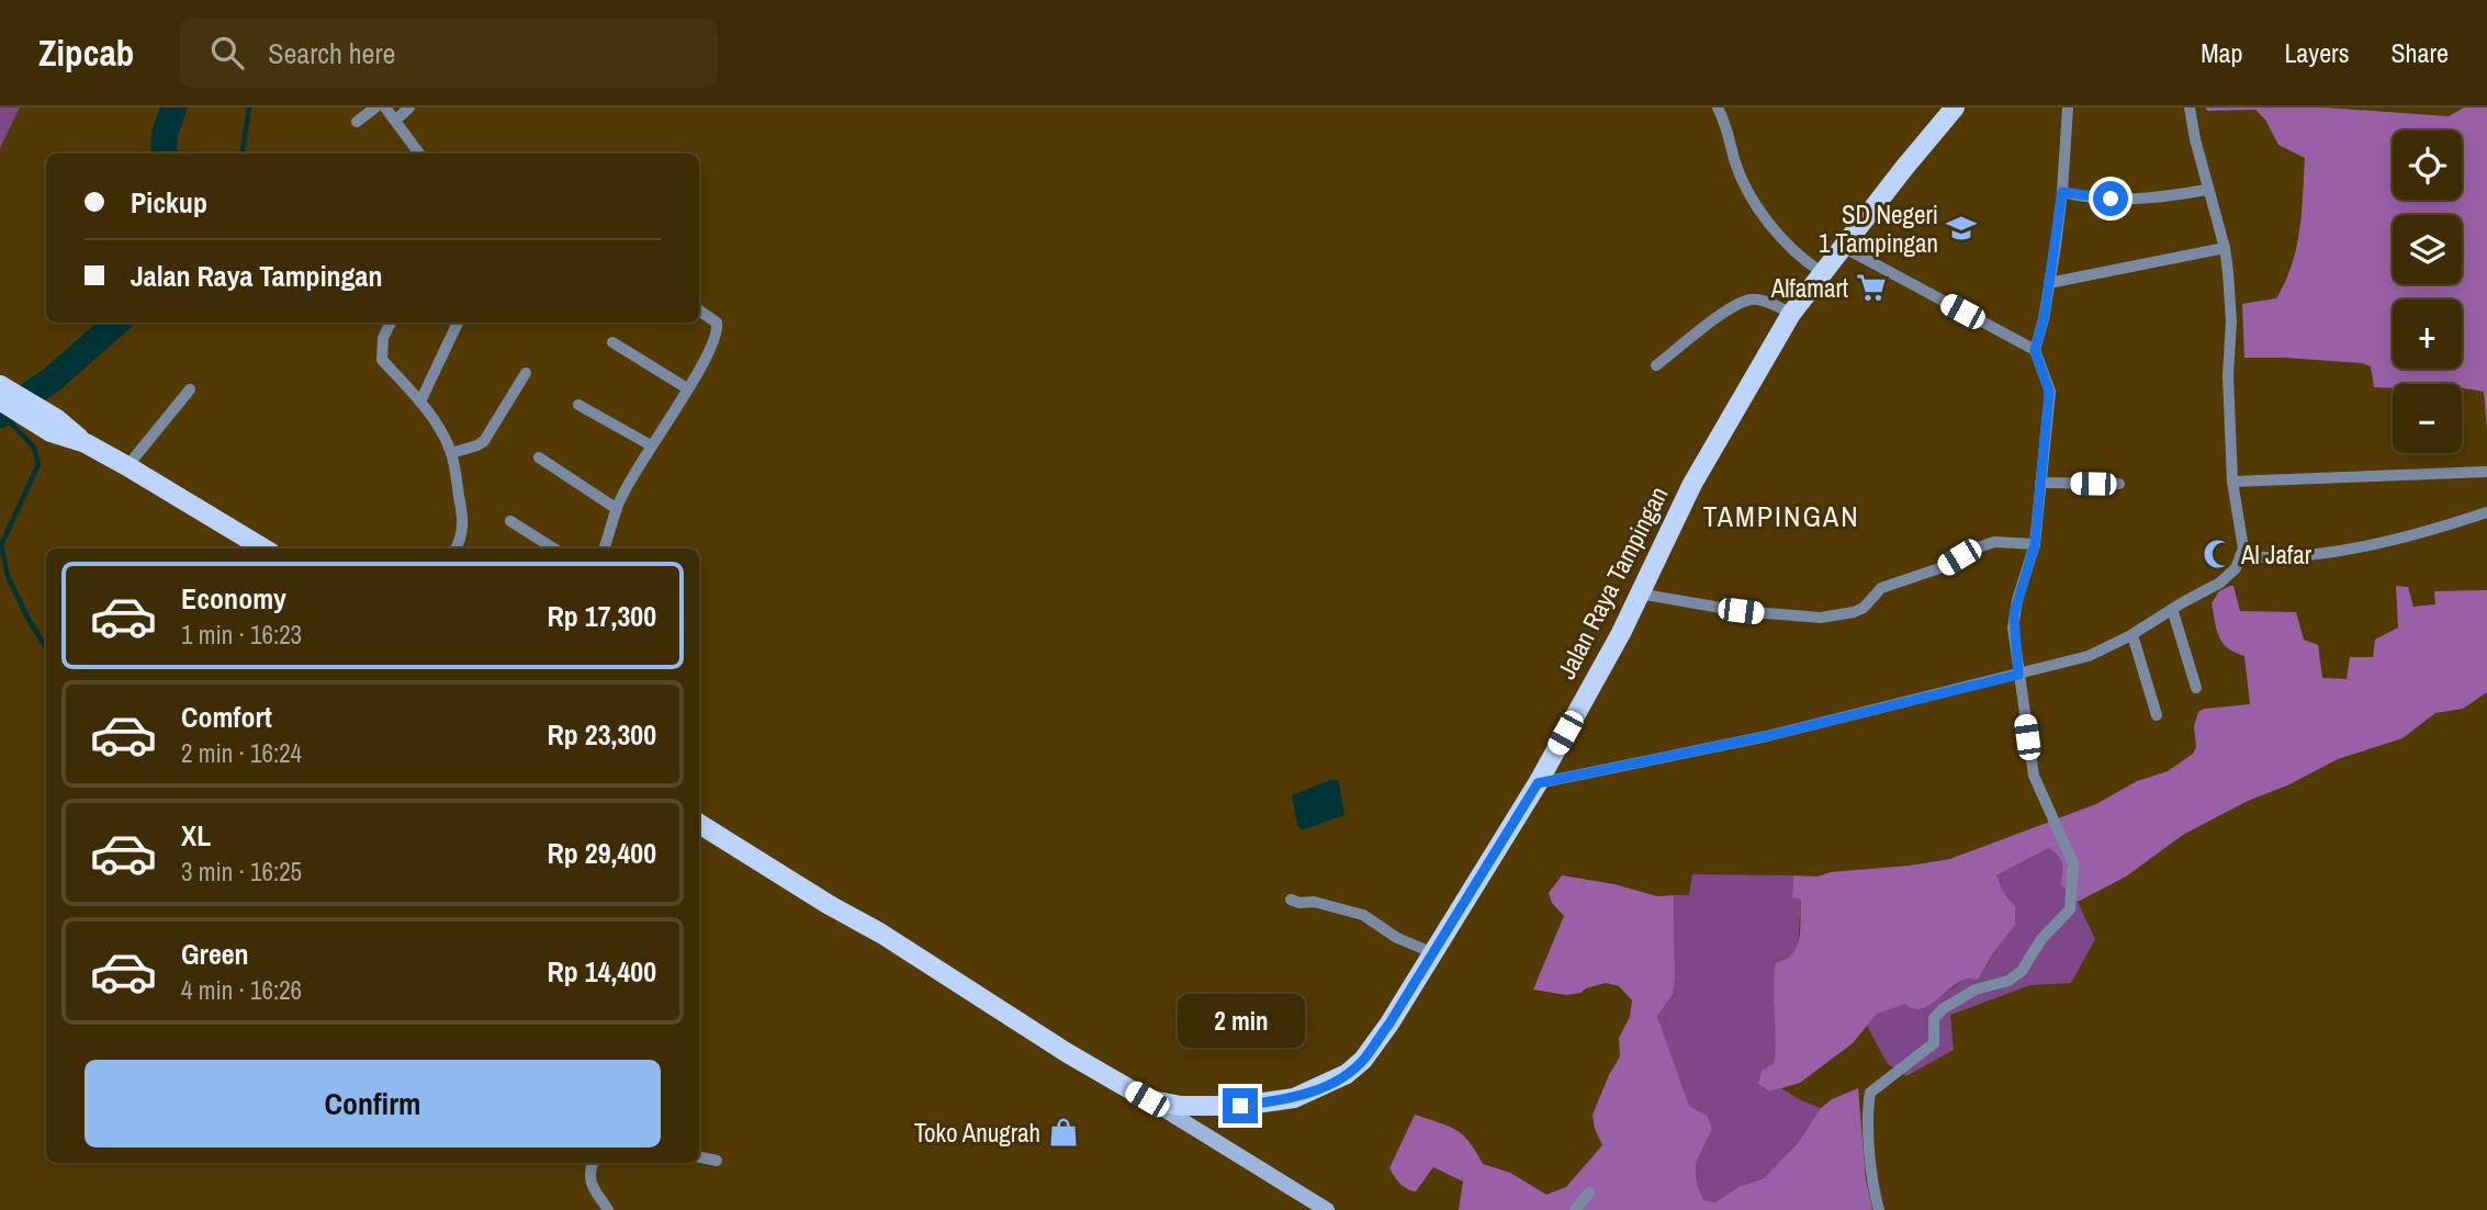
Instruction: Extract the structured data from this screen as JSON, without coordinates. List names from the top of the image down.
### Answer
{
  "streets": {
    "main road": ["Jalan Raya Tampingan"]
  },
  "districts": ["TAMPINGAN"],
  "places": {
    "school or university": ["SD Negeri 1 Tampingan"],
    "supermarket": ["Alfamart"],
    "mosque": ["Al Jafar"],
    "shop": ["Toko Anugrah"]
  },
  "page": {
    "header": "Zipcab",
    "search": "Search here",
    "nav": ["Map", "Layers", "Share"],
    "map_buttons": ["+", "−"],
    "banner": ["Pickup", "Jalan Raya Tampingan"],
    "list": [
      {
        "name": "Economy",
        "note": "1 min · 16:23",
        "value": "Rp 17,300"
      },
      {
        "name": "Comfort",
        "note": "2 min · 16:24",
        "value": "Rp 23,300"
      },
      {
        "name": "XL",
        "note": "3 min · 16:25",
        "value": "Rp 29,400"
      },
      {
        "name": "Green",
        "note": "4 min · 16:26",
        "value": "Rp 14,400"
      }
    ],
    "bubble": "2 min",
    "buttons": "Confirm"
  }
}
